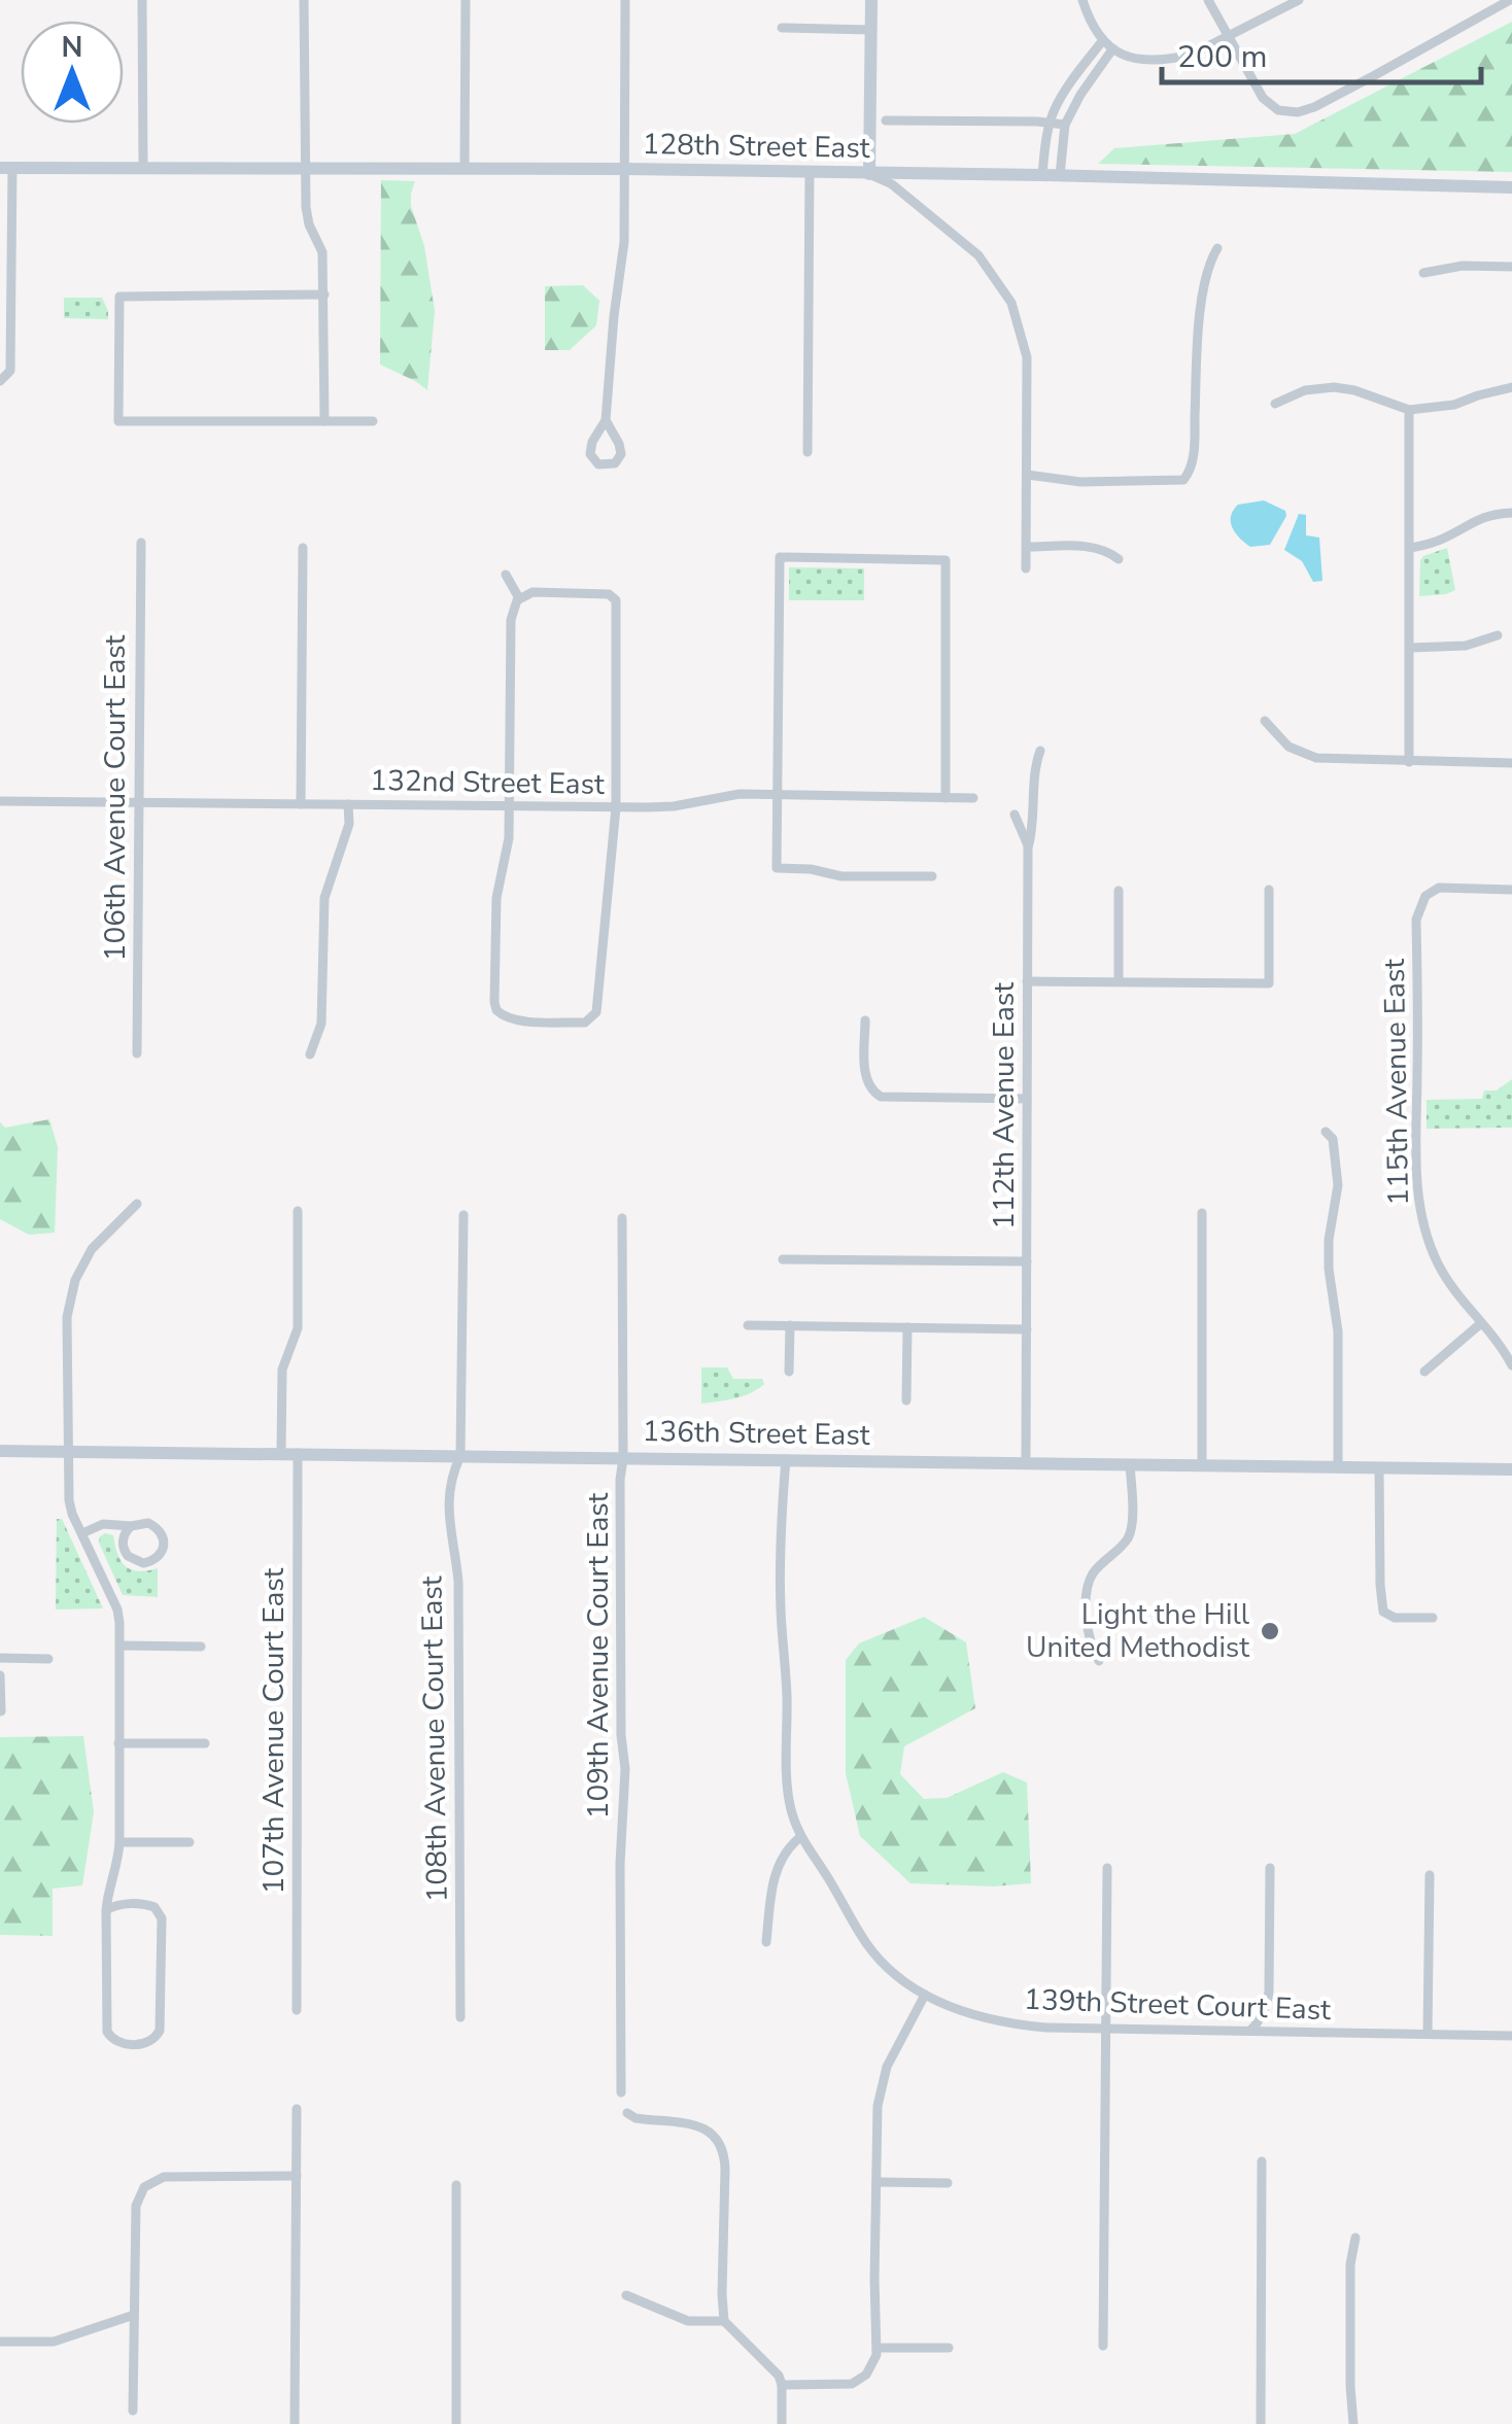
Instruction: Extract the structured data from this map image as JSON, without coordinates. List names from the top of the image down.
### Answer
{
  "streets": {
    "street": [
      "128th Street East",
      "132nd Street East",
      "106th Avenue Court East",
      "115th Avenue East",
      "112th Avenue East",
      "136th Street East",
      "109th Avenue Court East",
      "107th Avenue Court East",
      "108th Avenue Court East",
      "139th Street Court East"
    ]
  },
  "crossings": [
    ["132nd Street East", "106th Avenue Court East"],
    ["112th Avenue East", "136th Street East"],
    ["136th Street East", "109th Avenue Court East"],
    ["136th Street East", "107th Avenue Court East"],
    ["136th Street East", "108th Avenue Court East"]
  ],
  "places": ["Light the Hill United Methodist"],
  "scale_bar": "200 m",
  "north": "top"
}
